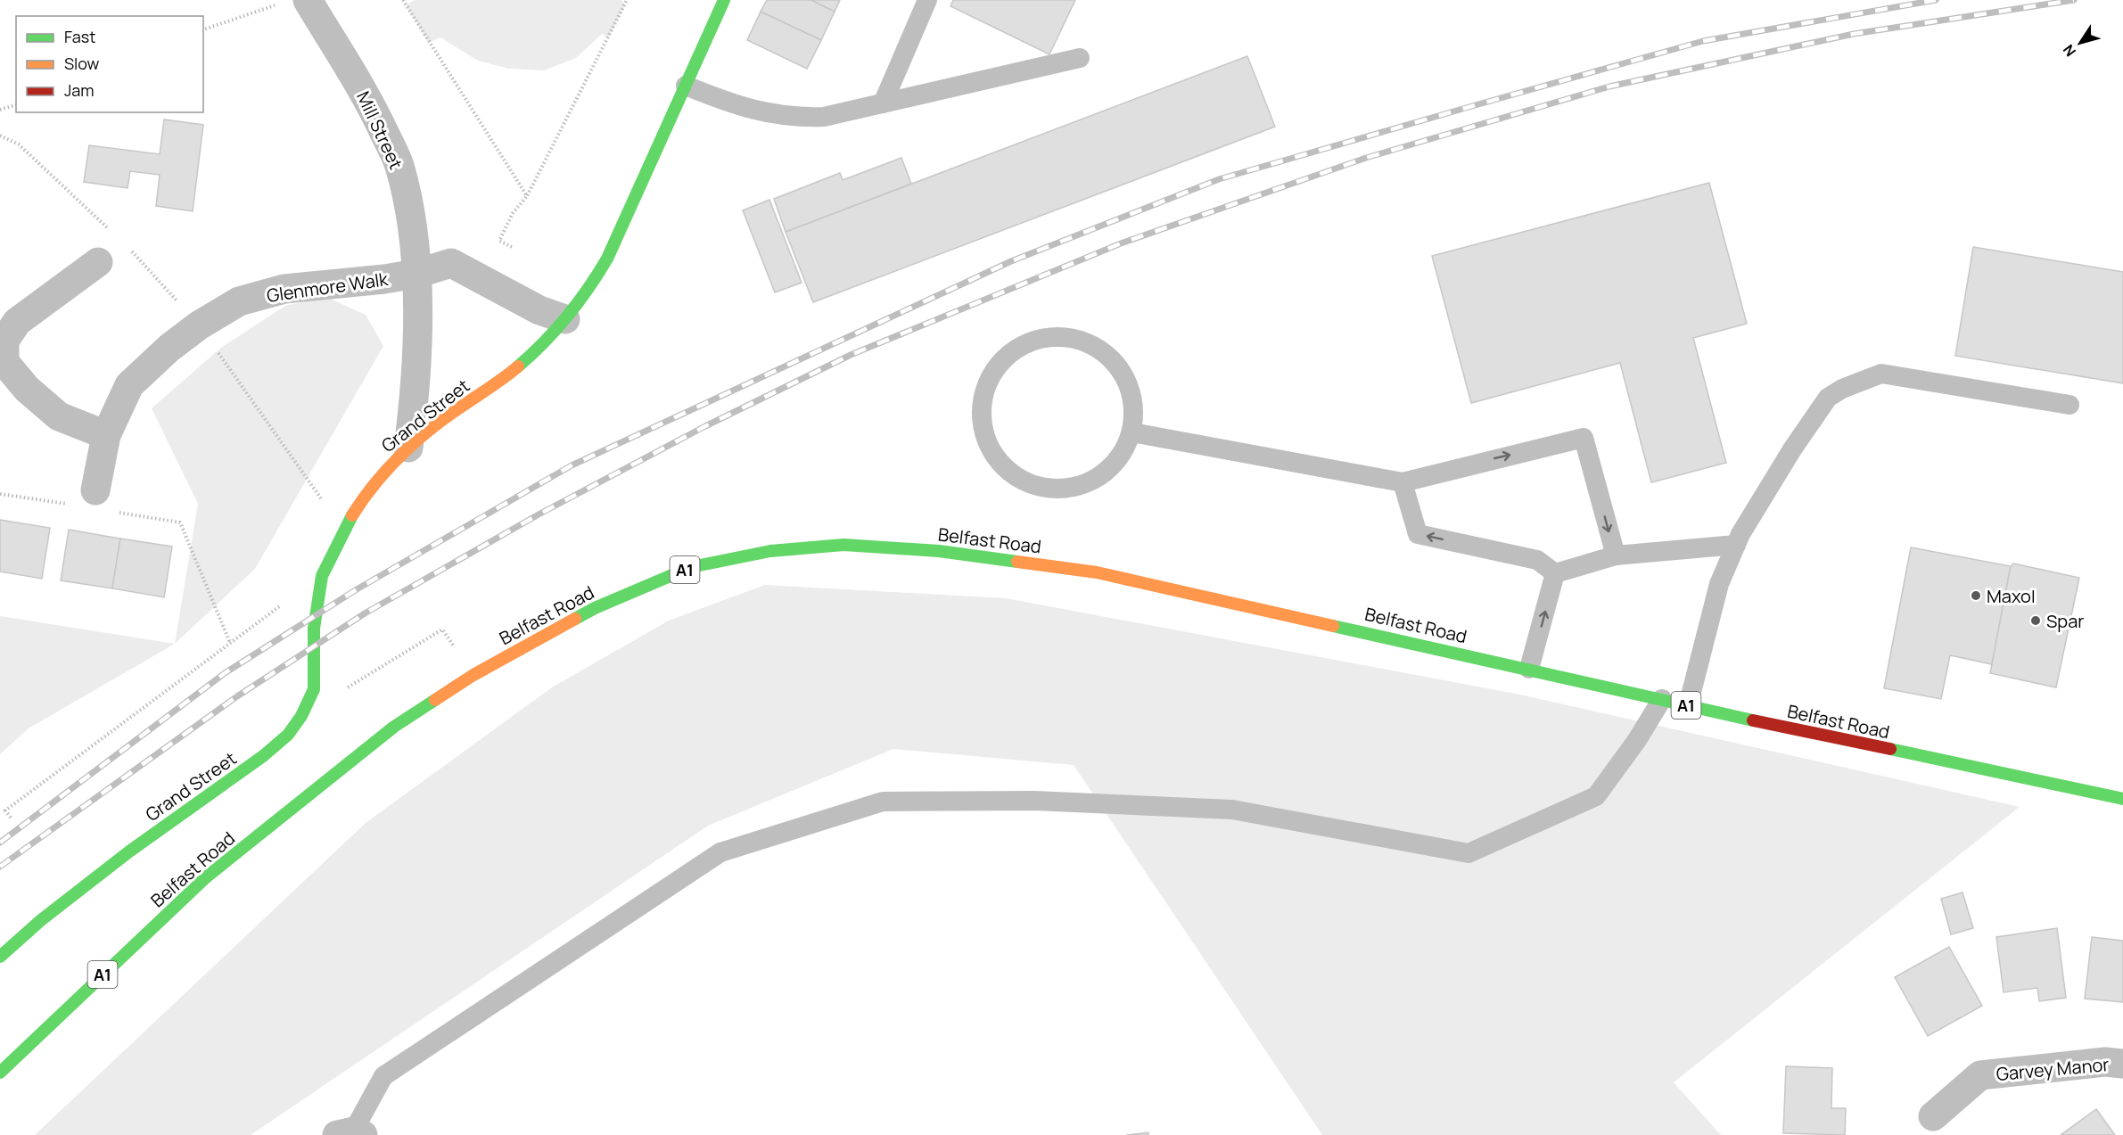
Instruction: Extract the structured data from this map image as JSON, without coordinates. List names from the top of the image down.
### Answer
{
  "streets": {
    "main road": ["Grand Street", "Belfast Road", "A1"],
    "street": ["Mill Street", "Glenmore Walk", "Garvey Manor"]
  },
  "crossings": [
    ["Mill Street", "Glenmore Walk"],
    ["Mill Street", "Grand Street"]
  ],
  "places": ["Maxol", "Spar"],
  "legend": ["Fast", "Slow", "Jam"],
  "north": "bottom left"
}
